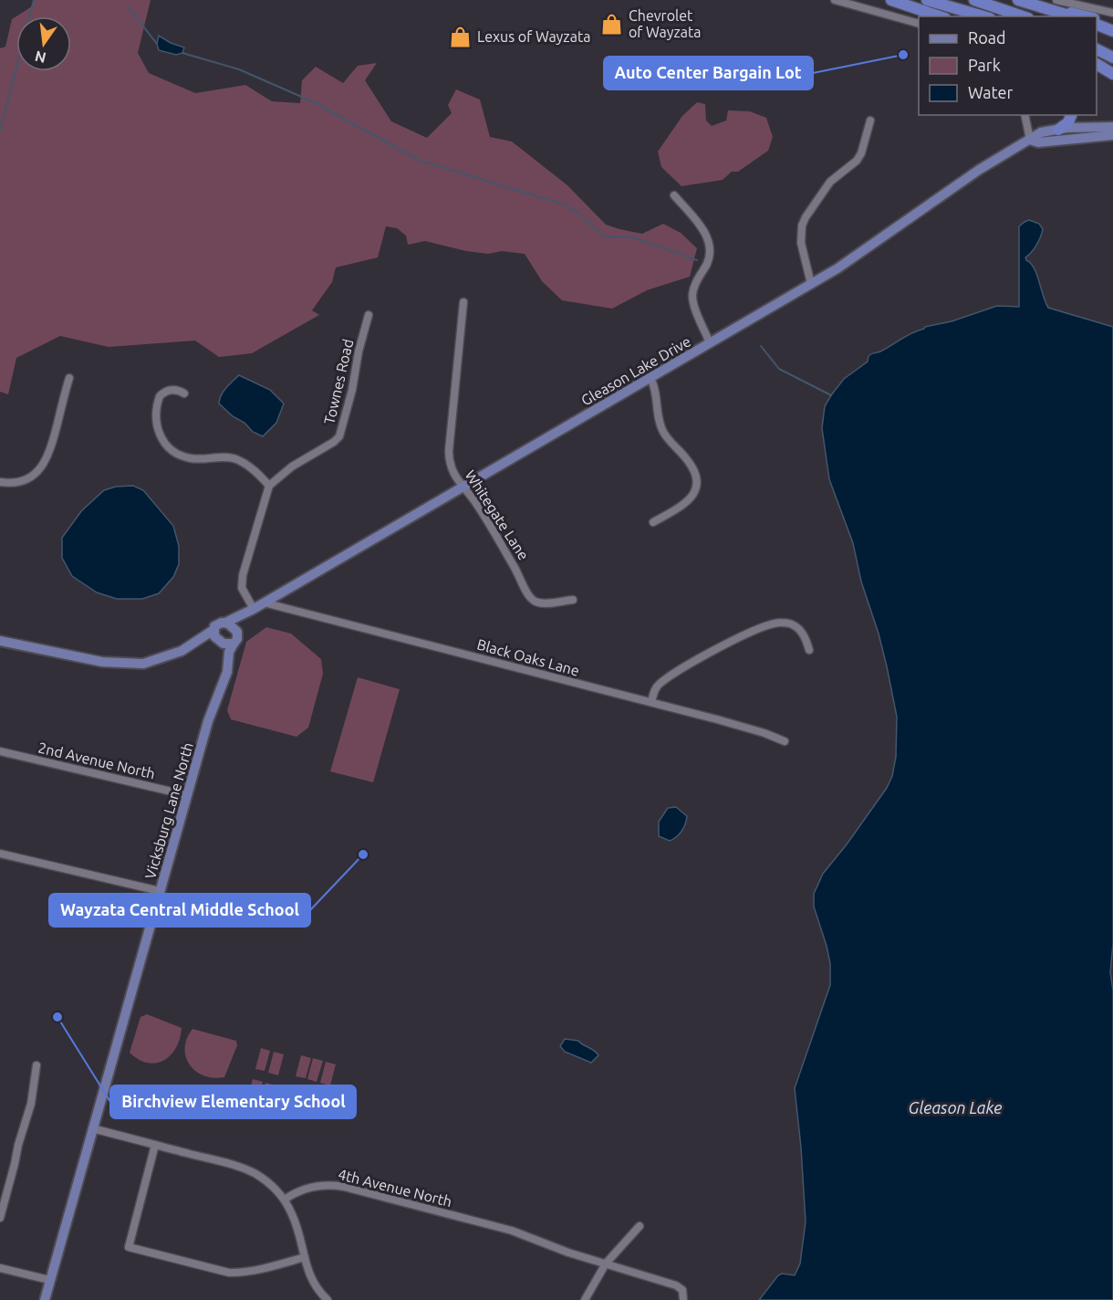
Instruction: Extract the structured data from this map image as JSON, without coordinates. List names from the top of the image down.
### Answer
{
  "streets": {
    "main road": ["Gleason Lake Drive", "Vicksburg Lane North"],
    "street": [
      "Townes Road",
      "Whitegate Lane",
      "Black Oaks Lane",
      "2nd Avenue North",
      "4th Avenue North"
    ]
  },
  "crossings": [
    ["Gleason Lake Drive", "Whitegate Lane"],
    ["Gleason Lake Drive", "Black Oaks Lane"],
    ["Gleason Lake Drive", "Vicksburg Lane North"],
    ["2nd Avenue North", "Vicksburg Lane North"]
  ],
  "water": ["Gleason Lake"],
  "places": {
    "shop": ["Chevrolet of Wayzata", "Lexus of Wayzata"],
    "other": ["Auto Center Bargain Lot", "Wayzata Central Middle School", "Birchview Elementary School"]
  },
  "legend": ["Road", "Park", "Water"],
  "north": "bottom"
}
